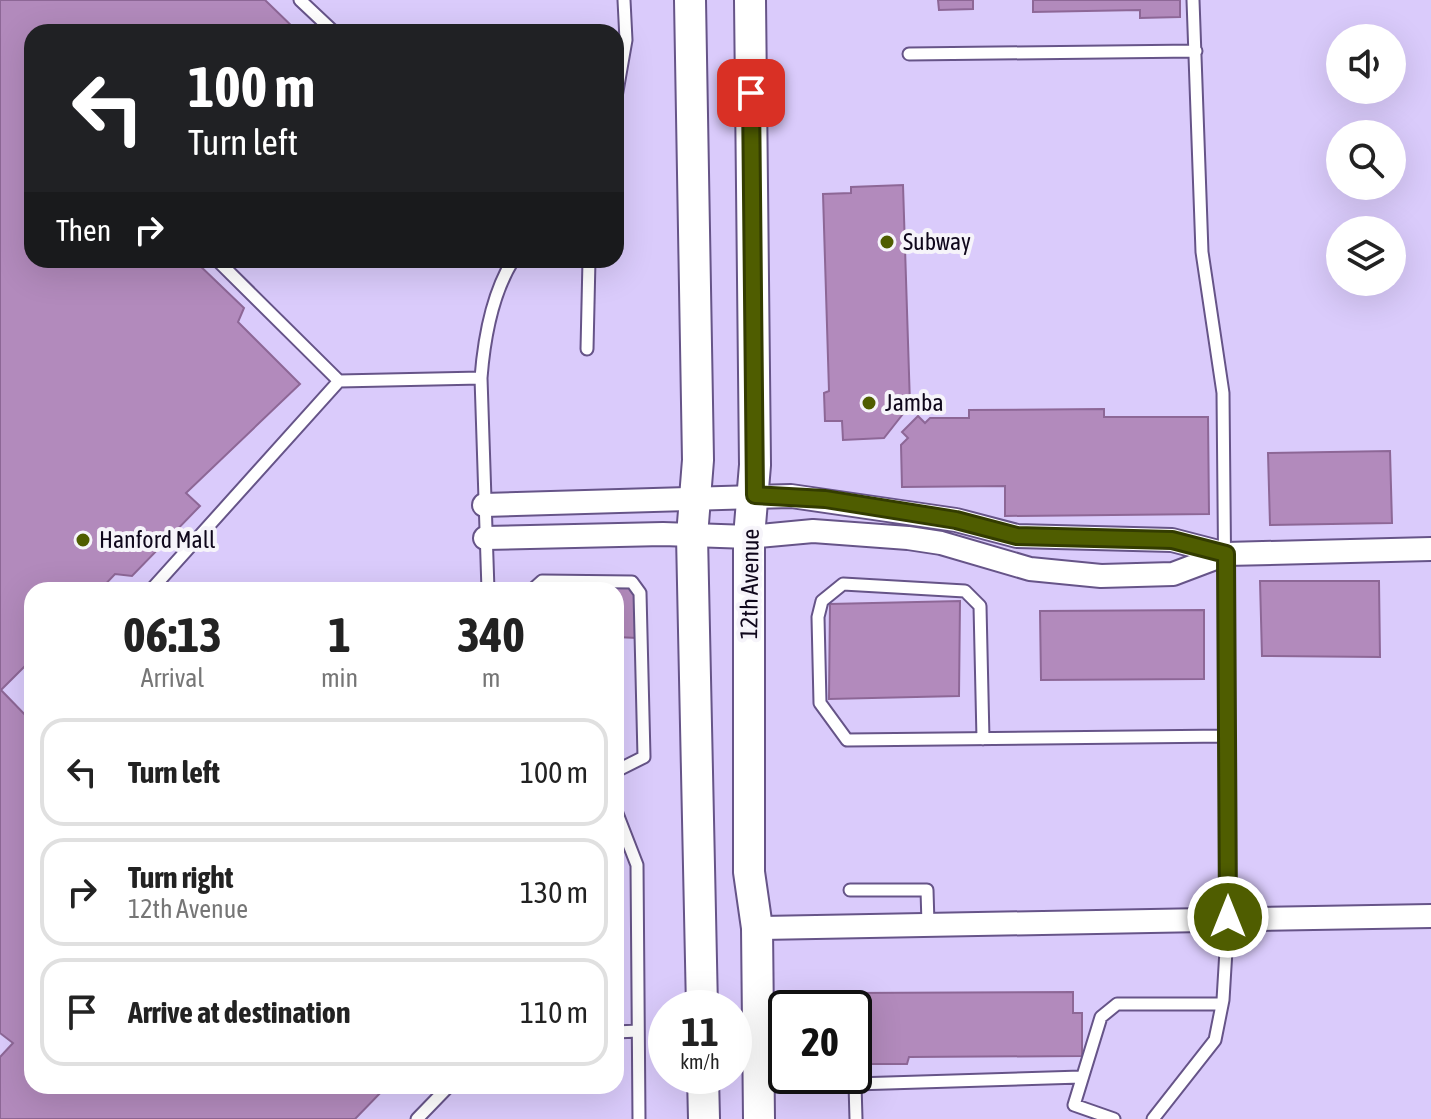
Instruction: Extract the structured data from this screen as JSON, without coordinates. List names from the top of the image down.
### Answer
{
  "streets": {
    "main road": ["12th Avenue"]
  },
  "places": ["Subway", "Jamba", "Hanford Mall"],
  "page": {
    "turn": ["100 m", "Turn left"],
    "then": "Then",
    "eta": [
      "06:13",
      "Arrival",
      "1",
      "min",
      "340",
      "m"
    ],
    "list": [
      {
        "name": "Turn left",
        "value": "100 m"
      },
      {
        "name": "Turn right",
        "note": "12th Avenue",
        "value": "130 m"
      },
      {
        "name": "Arrive at destination",
        "value": "110 m"
      }
    ],
    "speed": "11 km/h",
    "limit": "20"
  }
}
